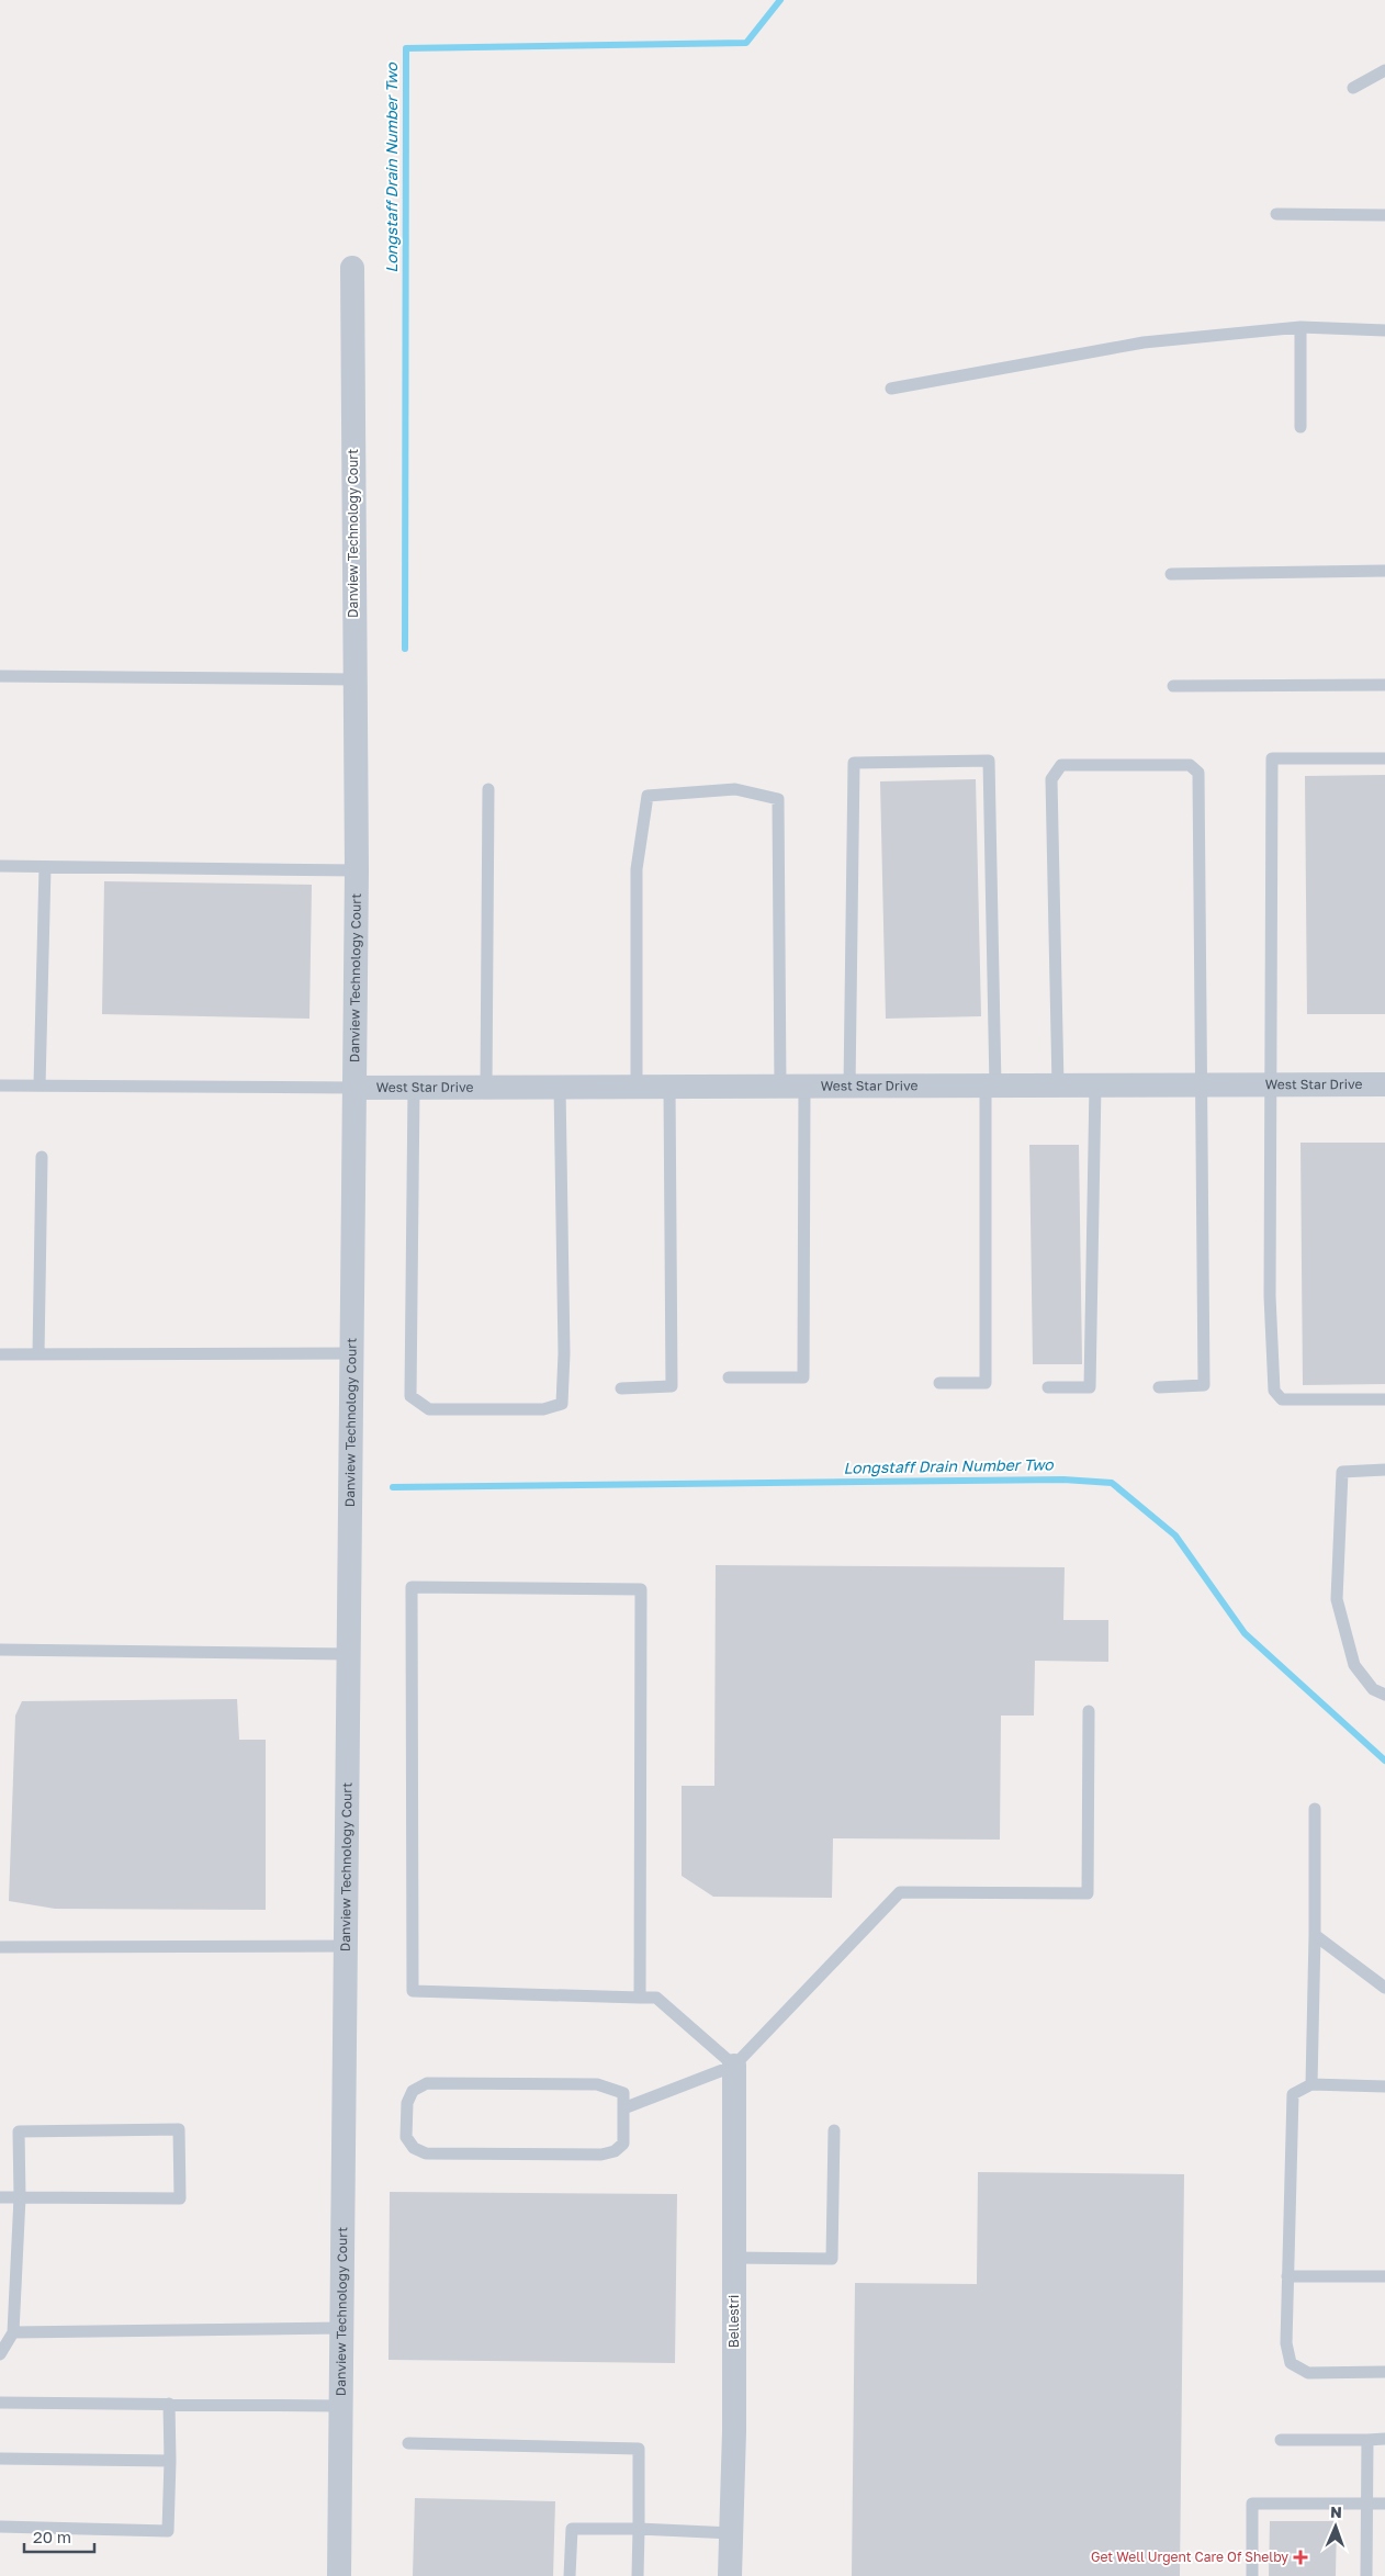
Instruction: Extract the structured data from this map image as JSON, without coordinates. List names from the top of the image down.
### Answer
{
  "streets": {
    "street": ["Danview Technology Court", "West Star Drive", "Bellestri"]
  },
  "crossings": [
    ["Danview Technology Court", "West Star Drive"]
  ],
  "water": ["Longstaff Drain Number Two"],
  "places": {
    "health": ["Get Well Urgent Care Of Shelby"]
  },
  "scale_bar": "20 m",
  "north": "top"
}
